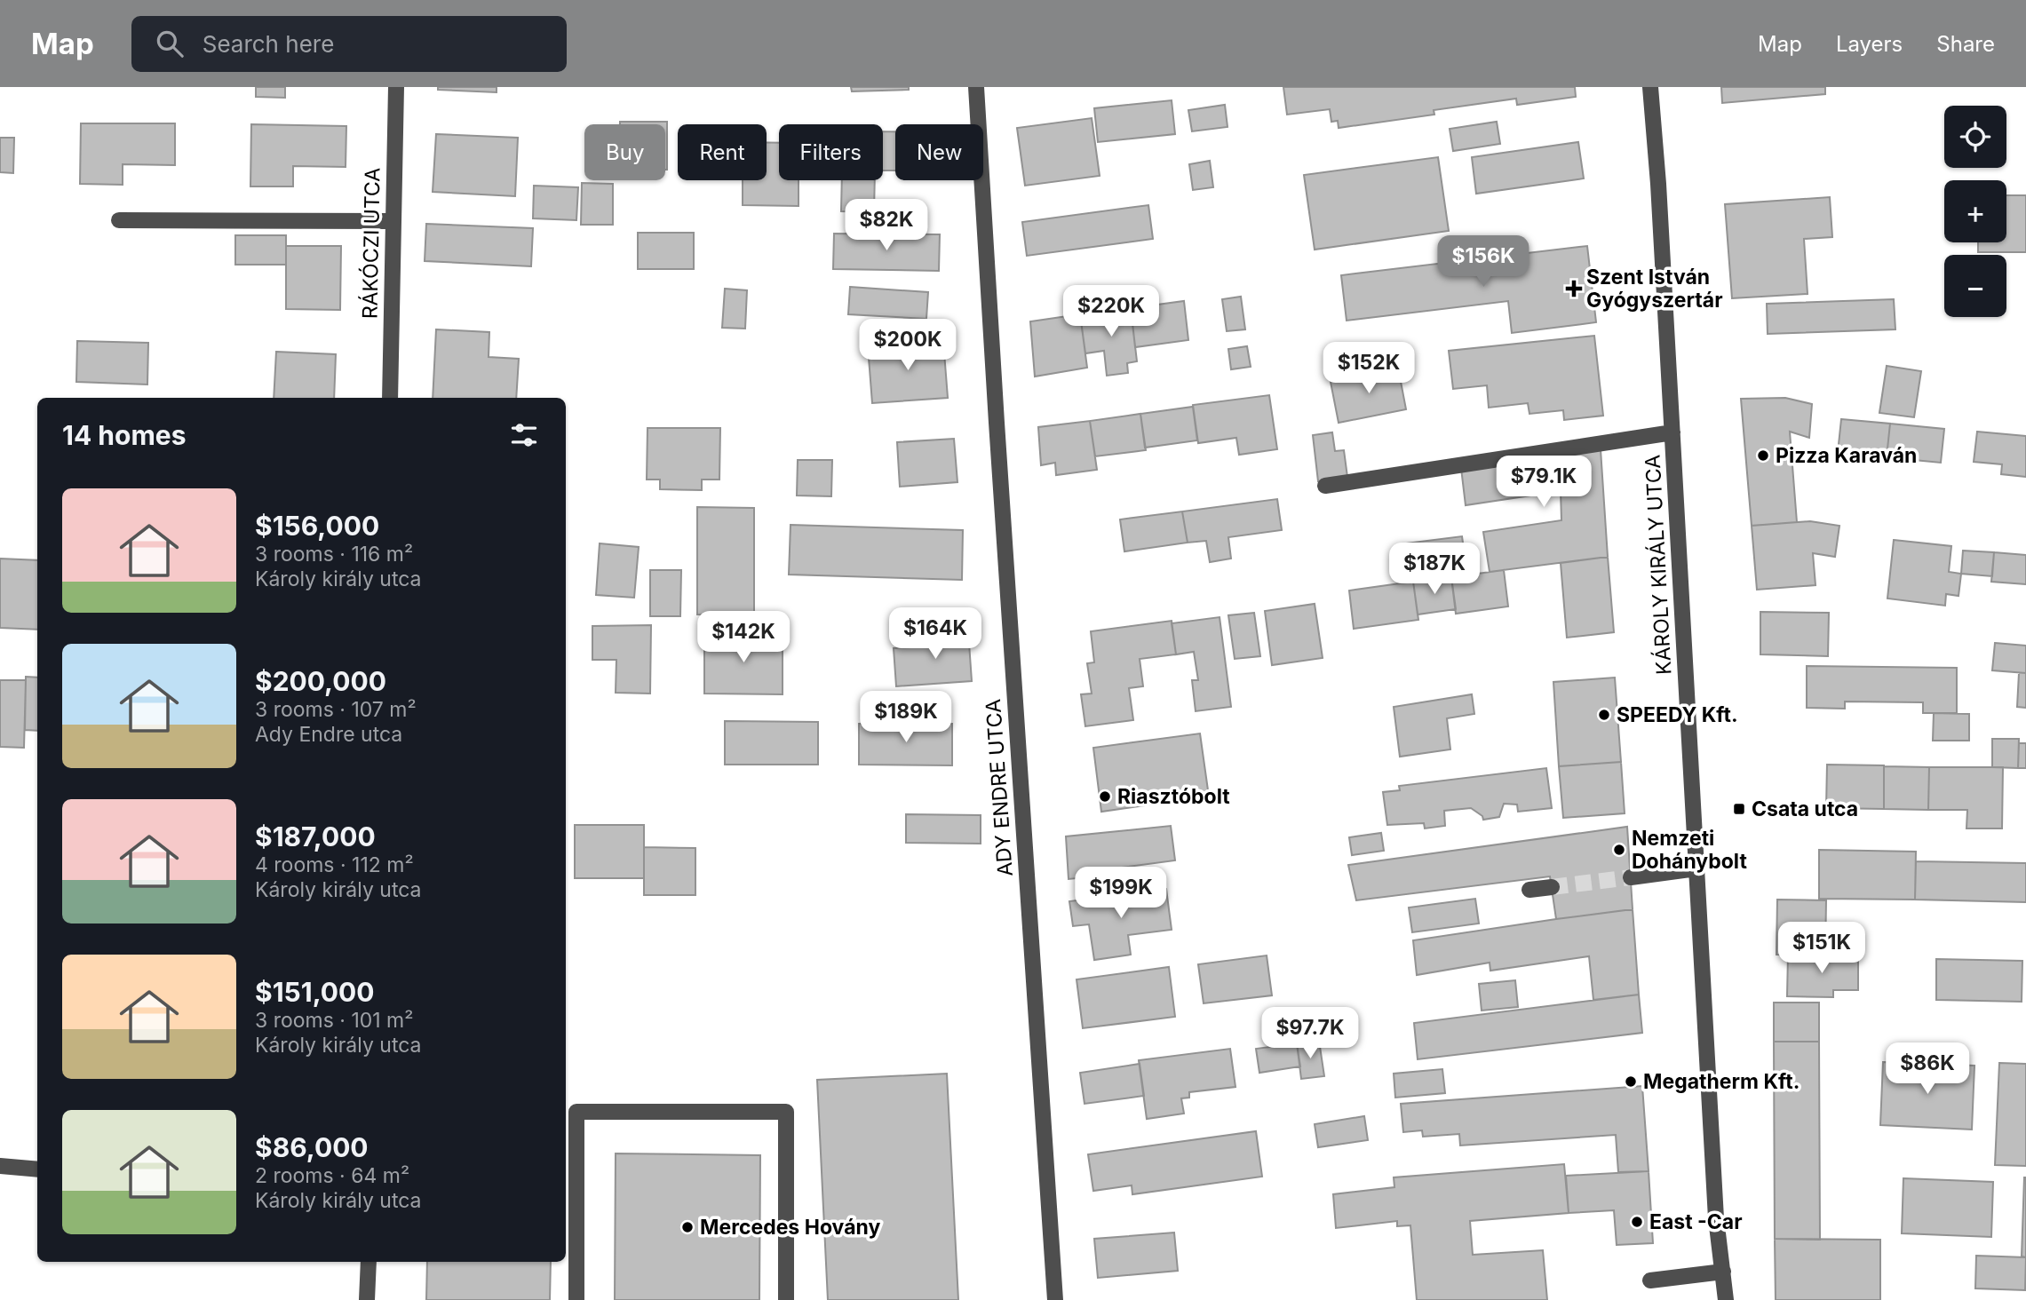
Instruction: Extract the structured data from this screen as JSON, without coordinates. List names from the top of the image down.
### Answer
{
  "streets": {
    "street": ["RÁKÓCZI UTCA", "KÁROLY KIRÁLY UTCA", "ADY ENDRE UTCA"]
  },
  "places": {
    "health": ["Szent István Gyógyszertár"],
    "other": [
      "Pizza Karaván",
      "SPEEDY Kft.",
      "Riasztóbolt",
      "Nemzeti Dohánybolt",
      "Megatherm Kft.",
      "East -Car",
      "Mercedes Hovány"
    ],
    "transit": ["Csata utca"]
  },
  "page": {
    "header": "Map",
    "search": "Search here",
    "nav": ["Map", "Layers", "Share"],
    "map_buttons": ["+", "−"],
    "chip": [
      "Buy",
      "Rent",
      "Filters",
      "New"
    ],
    "price": [
      "$82K",
      "$156K",
      "$220K",
      "$200K",
      "$152K",
      "$79.1K",
      "$187K",
      "$164K",
      "$142K",
      "$189K",
      "$199K",
      "$151K",
      "$97.7K",
      "$86K"
    ],
    "heading": "14 homes",
    "list": [
      {
        "name": "$156,000",
        "note": "3 rooms · 116 m² · Károly király utca"
      },
      {
        "name": "$200,000",
        "note": "3 rooms · 107 m² · Ady Endre utca"
      },
      {
        "name": "$187,000",
        "note": "4 rooms · 112 m² · Károly király utca"
      },
      {
        "name": "$151,000",
        "note": "3 rooms · 101 m² · Károly király utca"
      },
      {
        "name": "$86,000",
        "note": "2 rooms · 64 m² · Károly király utca"
      }
    ]
  }
}
